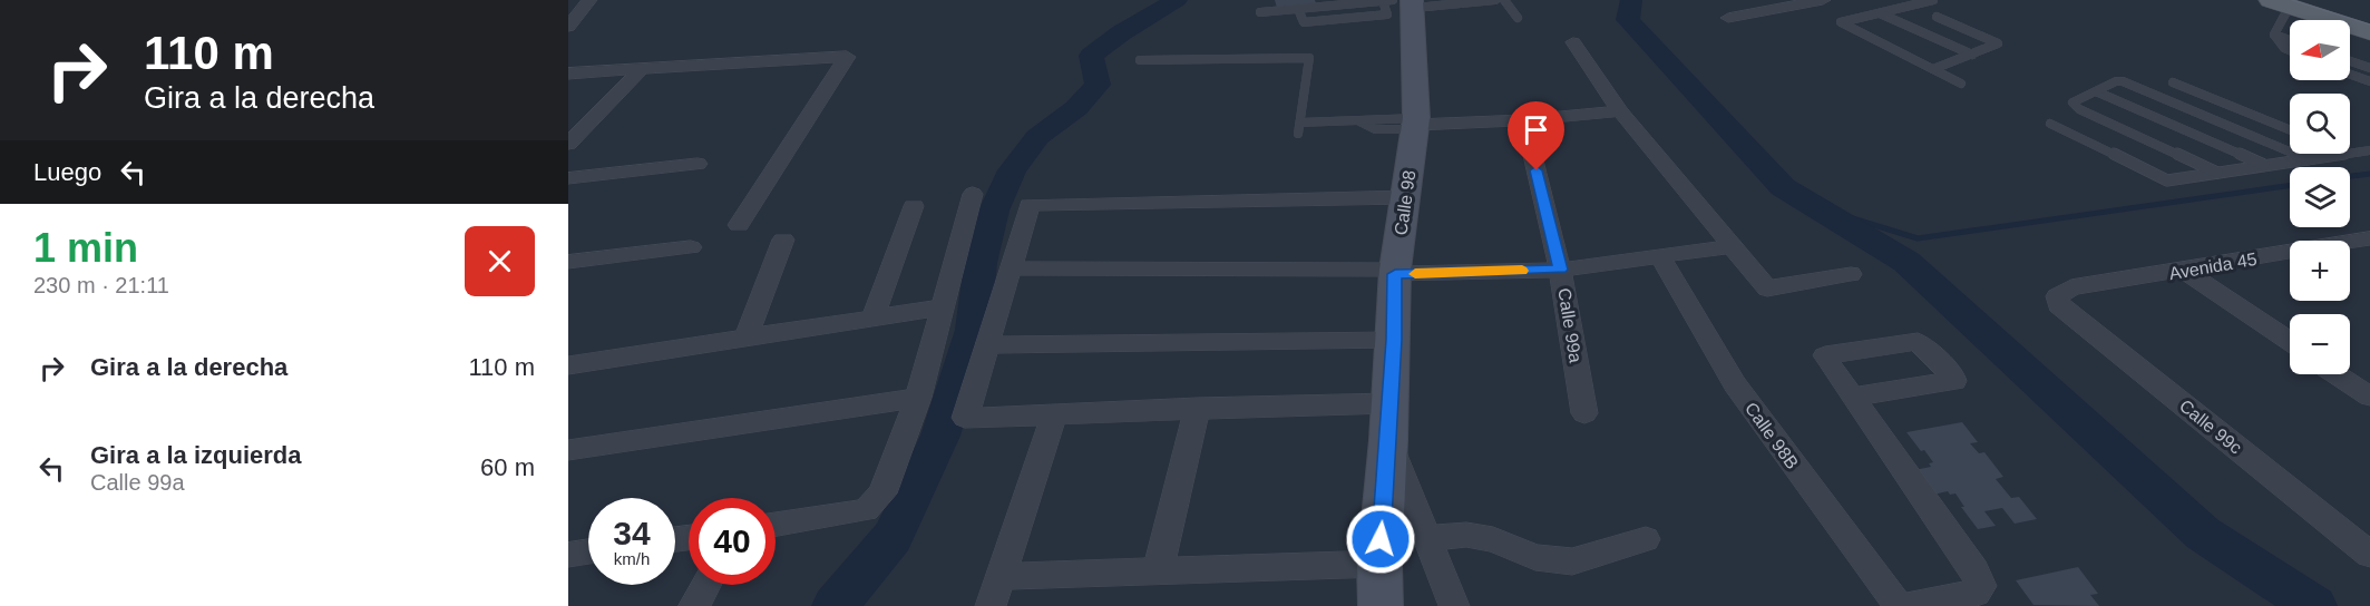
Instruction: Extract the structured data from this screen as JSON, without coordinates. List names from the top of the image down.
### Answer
{
  "streets": {
    "street": [
      "Calle 98",
      "Avenida 45",
      "Calle 99a",
      "Calle 99c",
      "Calle 98B"
    ]
  },
  "crossings": [
    ["Avenida 45", "Calle 99c"]
  ],
  "north": "left",
  "page": {
    "turn": ["110 m", "Gira a la derecha"],
    "map_buttons": ["+", "−"],
    "then": "Luego",
    "heading": ["1 min", "230 m · 21:11"],
    "list": [
      {
        "name": "Gira a la derecha",
        "value": "110 m"
      },
      {
        "name": "Gira a la izquierda",
        "note": "Calle 99a",
        "value": "60 m"
      }
    ],
    "speed": "34 km/h",
    "limit": "40"
  }
}
